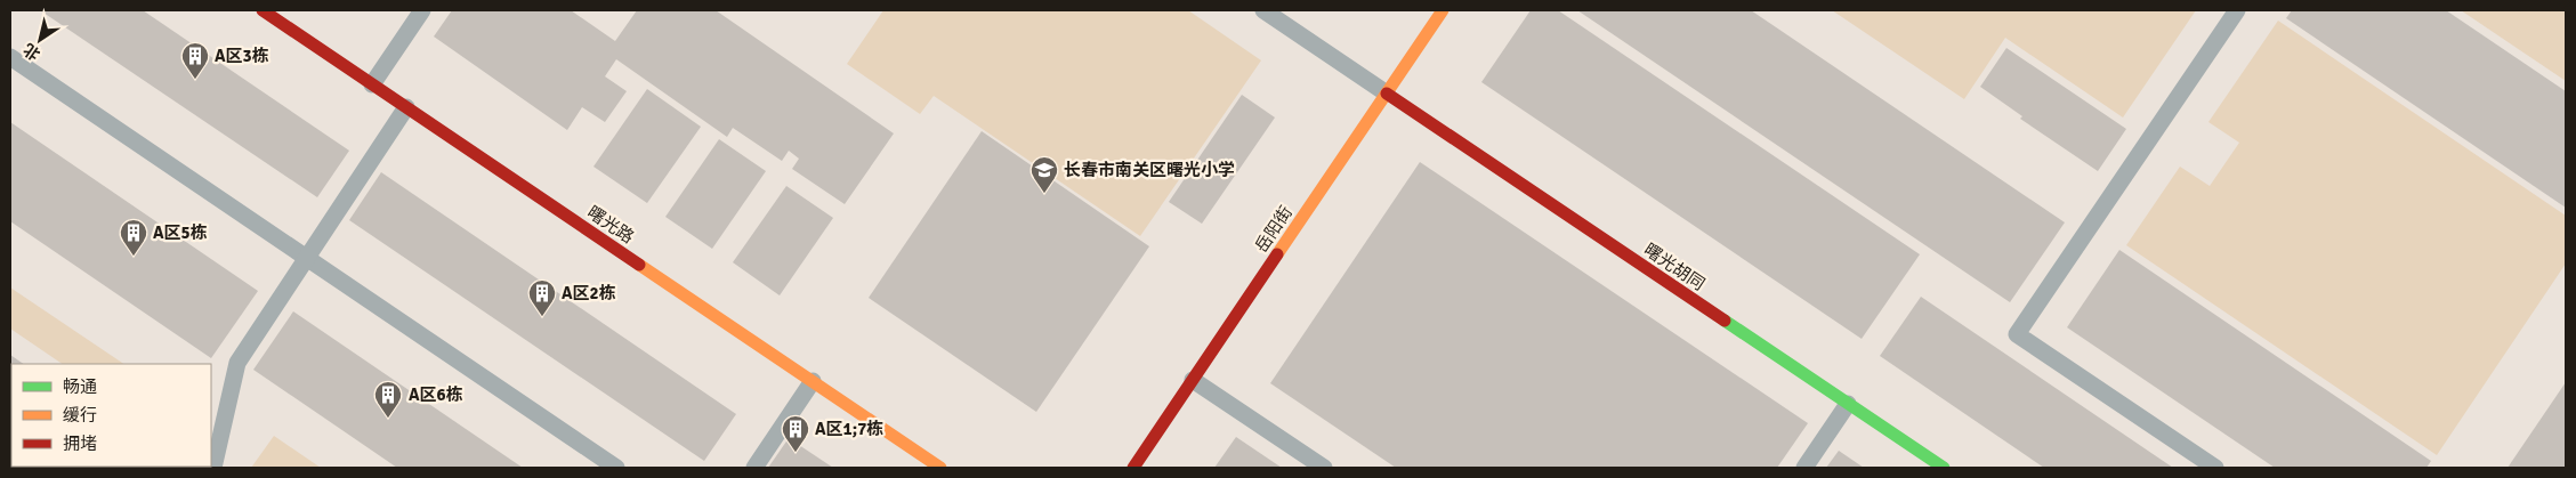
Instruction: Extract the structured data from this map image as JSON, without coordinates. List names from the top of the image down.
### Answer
{
  "streets": {
    "street": ["曙光路", "岳阳街", "曙光胡同"]
  },
  "crossings": [
    ["岳阳街", "曙光胡同"]
  ],
  "places": {
    "building": [
      "A区3栋",
      "A区5栋",
      "A区2栋",
      "A区6栋",
      "A区1;7栋"
    ],
    "school or university": ["长春市南关区曙光小学"]
  },
  "legend": ["畅通", "缓行", "拥堵"],
  "north": "bottom left"
}
